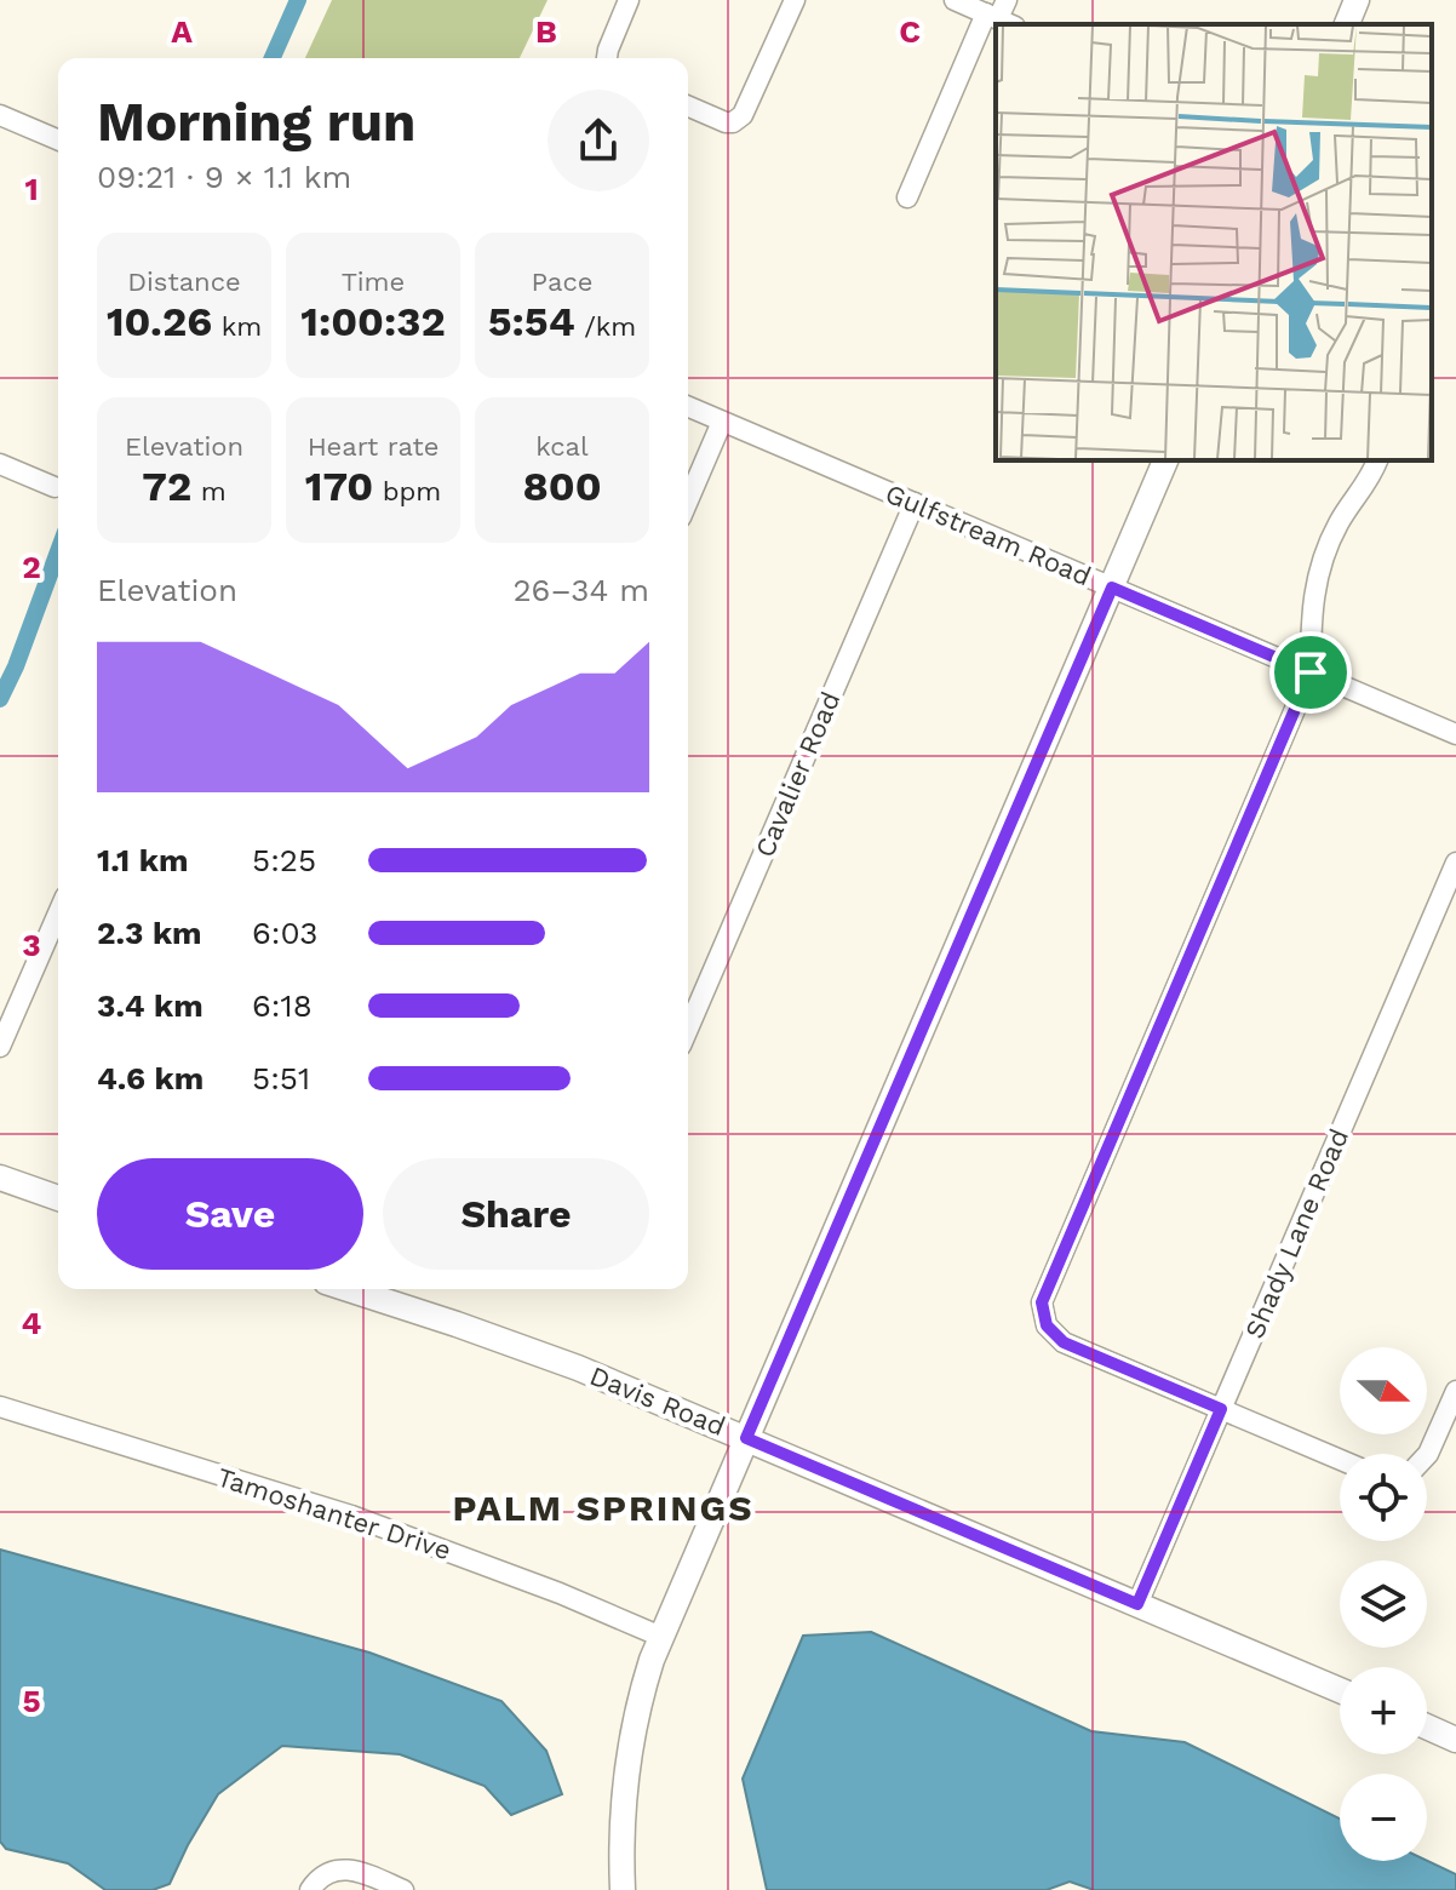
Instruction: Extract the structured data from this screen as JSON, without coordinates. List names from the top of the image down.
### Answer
{
  "streets": {
    "street": [
      "Gulfstream Road",
      "Cavalier Road",
      "Shady Lane Road",
      "Davis Road",
      "Tamoshanter Drive"
    ]
  },
  "crossings": [
    ["Gulfstream Road", "Cavalier Road"],
    ["Shady Lane Road", "Davis Road"]
  ],
  "districts": ["PALM SPRINGS"],
  "north": "right",
  "page": {
    "heading": ["Morning run", "09:21 · 9 × 1.1 km"],
    "stats": [
      ["Distance", "10.26 km"],
      ["Time", "1:00:32"],
      ["Pace", "5:54 /km"],
      ["Elevation", "72 m"],
      ["Heart rate", "170 bpm"],
      ["kcal", "800"]
    ],
    "chart": ["Elevation", "26–34 m"],
    "list": [
      {
        "name": "1.1 km",
        "note": "5:25"
      },
      {
        "name": "2.3 km",
        "note": "6:03"
      },
      {
        "name": "3.4 km",
        "note": "6:18"
      },
      {
        "name": "4.6 km",
        "note": "5:51"
      }
    ],
    "buttons": ["Save", "Share"],
    "map_buttons": ["+", "−"]
  },
  "grid": {
    "columns": ["A", "B", "C"],
    "rows": [
      "1",
      "2",
      "3",
      "4",
      "5"
    ]
  }
}
